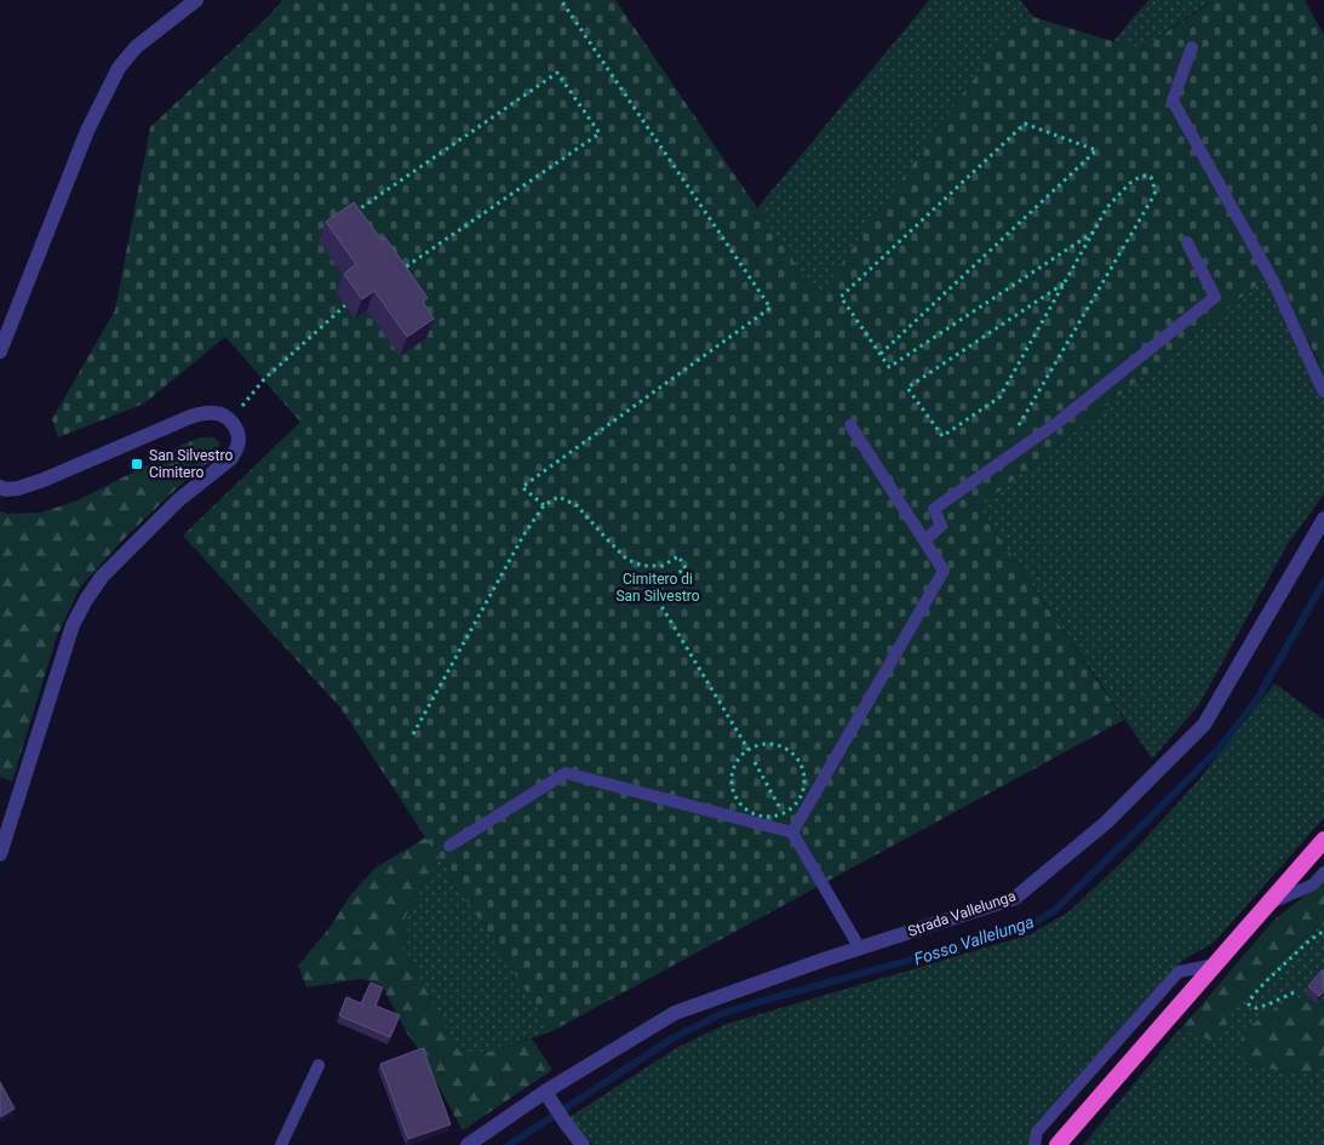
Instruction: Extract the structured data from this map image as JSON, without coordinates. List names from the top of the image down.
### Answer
{
  "streets": {
    "street": ["Strada Vallelunga"]
  },
  "water": ["Fosso Vallelunga"],
  "parks": ["Cimitero di San Silvestro"],
  "places": {
    "transit": ["San Silvestro Cimitero"]
  }
}
